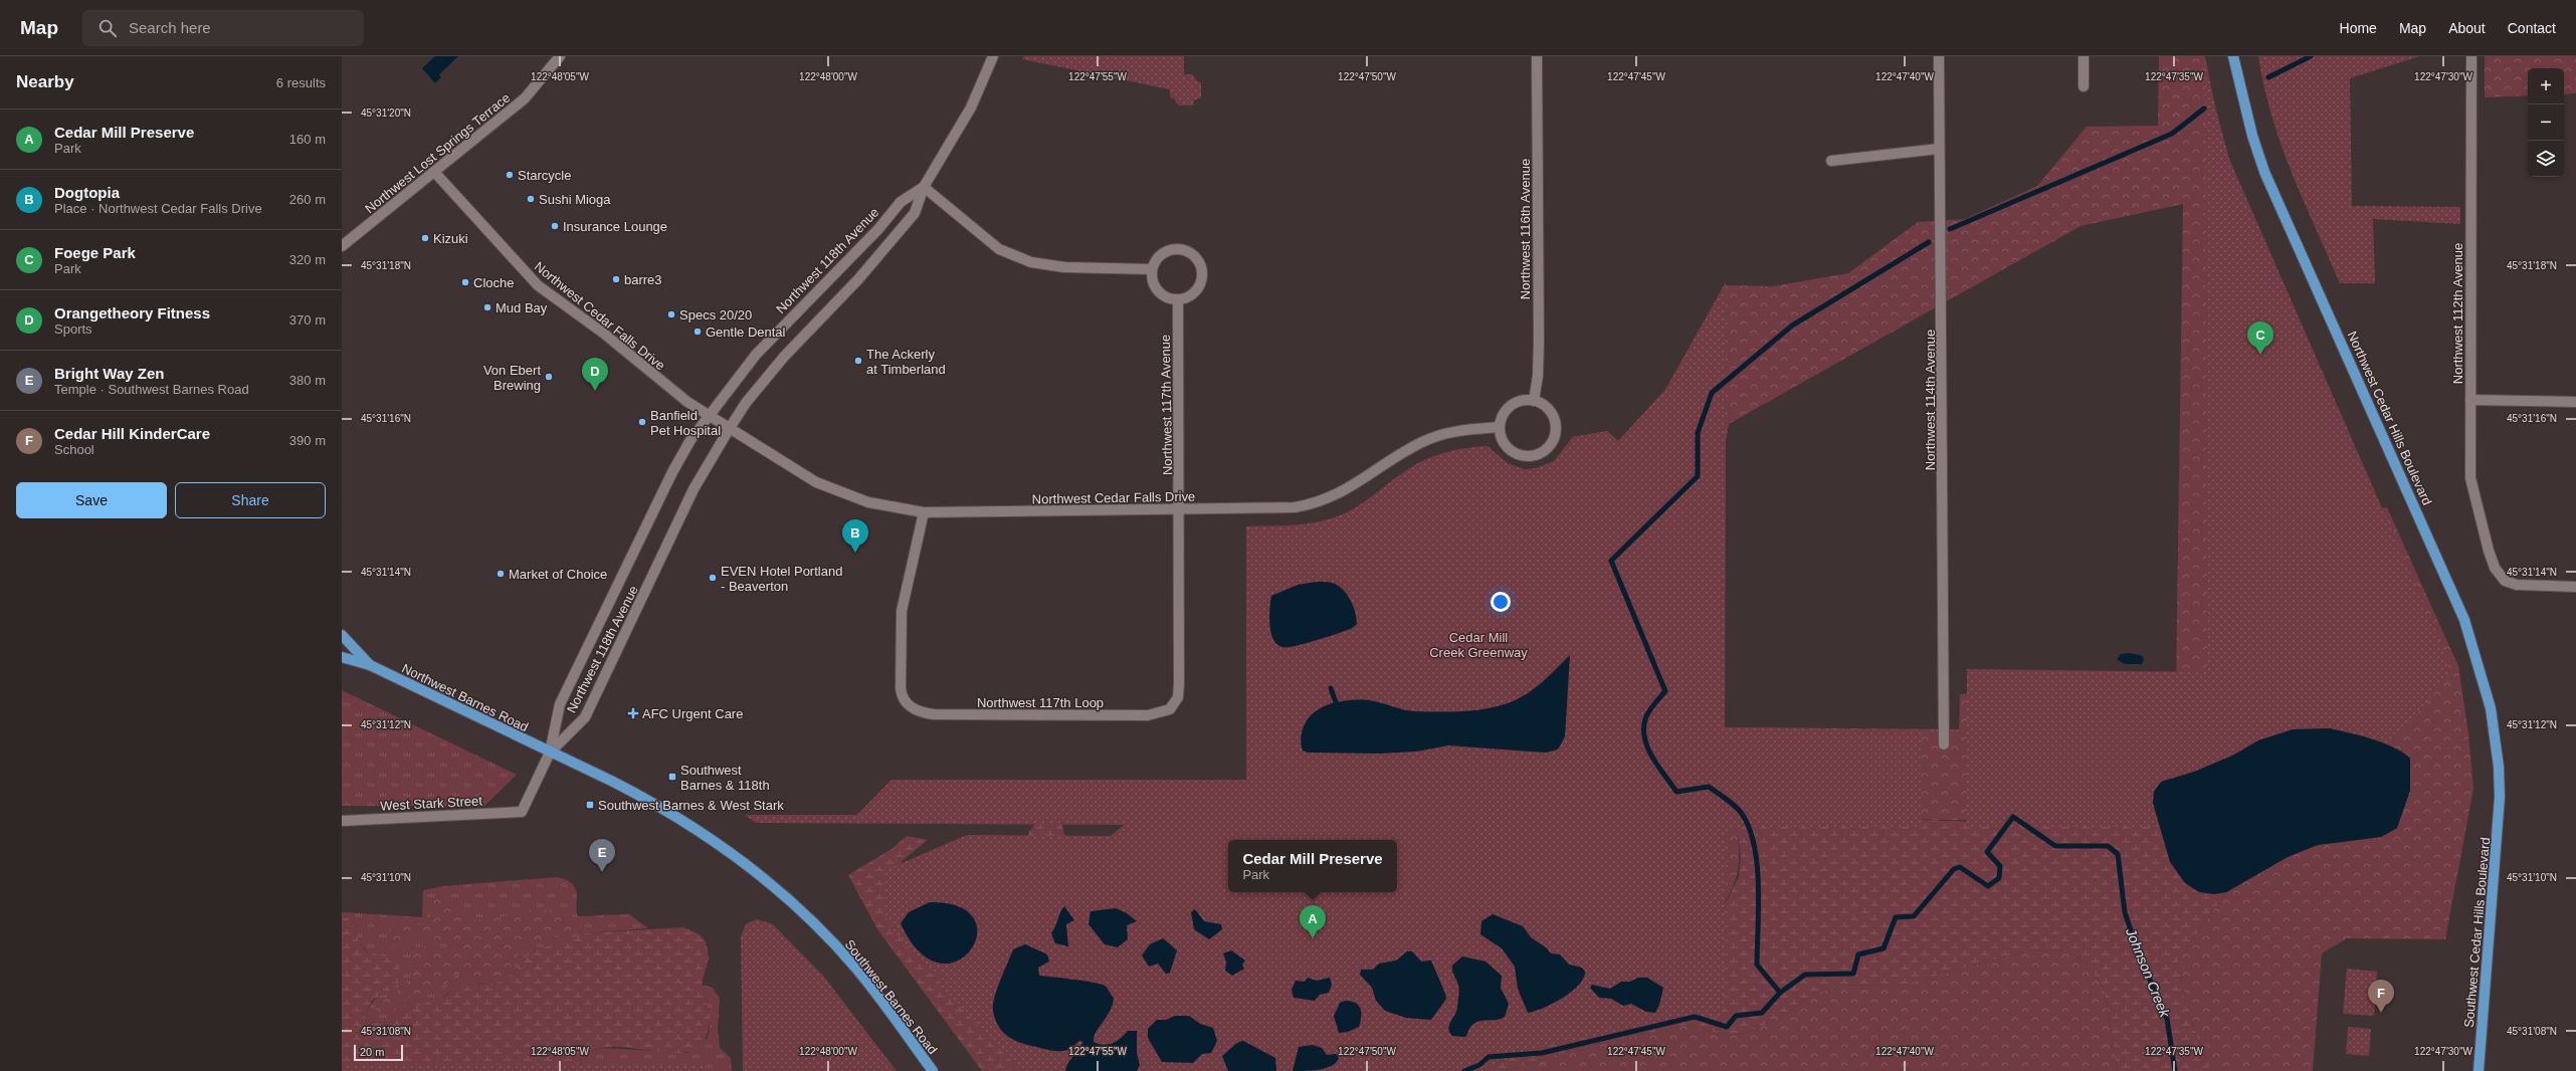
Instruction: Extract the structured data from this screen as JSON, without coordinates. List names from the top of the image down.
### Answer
{
  "streets": {
    "main road": [
      "Northwest Cedar Hills Boulevard",
      "Northwest Barnes Road",
      "Southwest Cedar Hills Boulevard",
      "Southwest Barnes Road"
    ],
    "street": [
      "Northwest Lost Springs Terrace",
      "Northwest 116th Avenue",
      "Northwest 118th Avenue",
      "Northwest 112th Avenue",
      "Northwest Cedar Falls Drive",
      "Northwest 114th Avenue",
      "Northwest 117th Avenue",
      "Northwest 117th Loop",
      "West Stark Street"
    ]
  },
  "crossings": [
    ["Northwest Lost Springs Terrace", "Northwest Cedar Falls Drive"],
    ["Northwest 116th Avenue", "Northwest Cedar Falls Drive"],
    ["Northwest 118th Avenue", "Northwest Cedar Falls Drive"],
    ["Northwest 118th Avenue", "Northwest Barnes Road"],
    ["Northwest 118th Avenue", "West Stark Street"],
    ["Northwest 118th Avenue", "Southwest Barnes Road"],
    ["Northwest Cedar Falls Drive", "Northwest 117th Avenue"],
    ["Northwest Cedar Falls Drive", "Northwest 117th Loop"],
    ["Northwest 117th Avenue", "Northwest 117th Loop"],
    ["Northwest Cedar Hills Boulevard", "Southwest Cedar Hills Boulevard"],
    ["Northwest Barnes Road", "West Stark Street"],
    ["Northwest Barnes Road", "Southwest Barnes Road"],
    ["West Stark Street", "Southwest Barnes Road"]
  ],
  "water": ["Johnson Creek"],
  "parks": ["Cedar Mill Creek Greenway"],
  "places": {
    "other": [
      "Starcycle",
      "Sushi Mioga",
      "Insurance Lounge",
      "Kizuki",
      "barre3",
      "Cloche",
      "Mud Bay",
      "Specs 20/20",
      "Gentle Dental",
      "The Ackerly at Timberland",
      "Von Ebert Brewing",
      "Banfield Pet Hospital",
      "Market of Choice",
      "EVEN Hotel Portland - Beaverton"
    ],
    "health": ["AFC Urgent Care"],
    "transit": ["Southwest Barnes & 118th", "Southwest Barnes & West Stark"]
  },
  "scale_bar": "20 m",
  "page": {
    "header": "Map",
    "search": "Search here",
    "nav": [
      "Home",
      "Map",
      "About",
      "Contact"
    ],
    "heading": ["Nearby", "6 results"],
    "map_buttons": ["+", "−"],
    "list": [
      {
        "mark": "A",
        "name": "Cedar Mill Preserve",
        "note": "Park",
        "value": "160 m"
      },
      {
        "mark": "B",
        "name": "Dogtopia",
        "note": "Place · Northwest Cedar Falls Drive",
        "value": "260 m"
      },
      {
        "mark": "C",
        "name": "Foege Park",
        "note": "Park",
        "value": "320 m"
      },
      {
        "mark": "D",
        "name": "Orangetheory Fitness",
        "note": "Sports",
        "value": "370 m"
      },
      {
        "mark": "E",
        "name": "Bright Way Zen",
        "note": "Temple · Southwest Barnes Road",
        "value": "380 m"
      },
      {
        "mark": "F",
        "name": "Cedar Hill KinderCare",
        "note": "School",
        "value": "390 m"
      }
    ],
    "pins": [
      "C",
      "D",
      "B",
      "E",
      "A",
      "F"
    ],
    "buttons": ["Save", "Share"],
    "popup": ["Cedar Mill Preserve", "Park"],
    "scale": "20 m"
  },
  "coordinates": [
    "122°48'05\"W",
    "122°48'00\"W",
    "122°47'55\"W",
    "122°47'50\"W",
    "122°47'45\"W",
    "122°47'40\"W",
    "122°47'35\"W",
    "122°47'30\"W",
    "45°31'20\"N",
    "45°31'18\"N",
    "45°31'16\"N",
    "45°31'14\"N",
    "45°31'12\"N",
    "45°31'10\"N",
    "45°31'08\"N"
  ]
}
